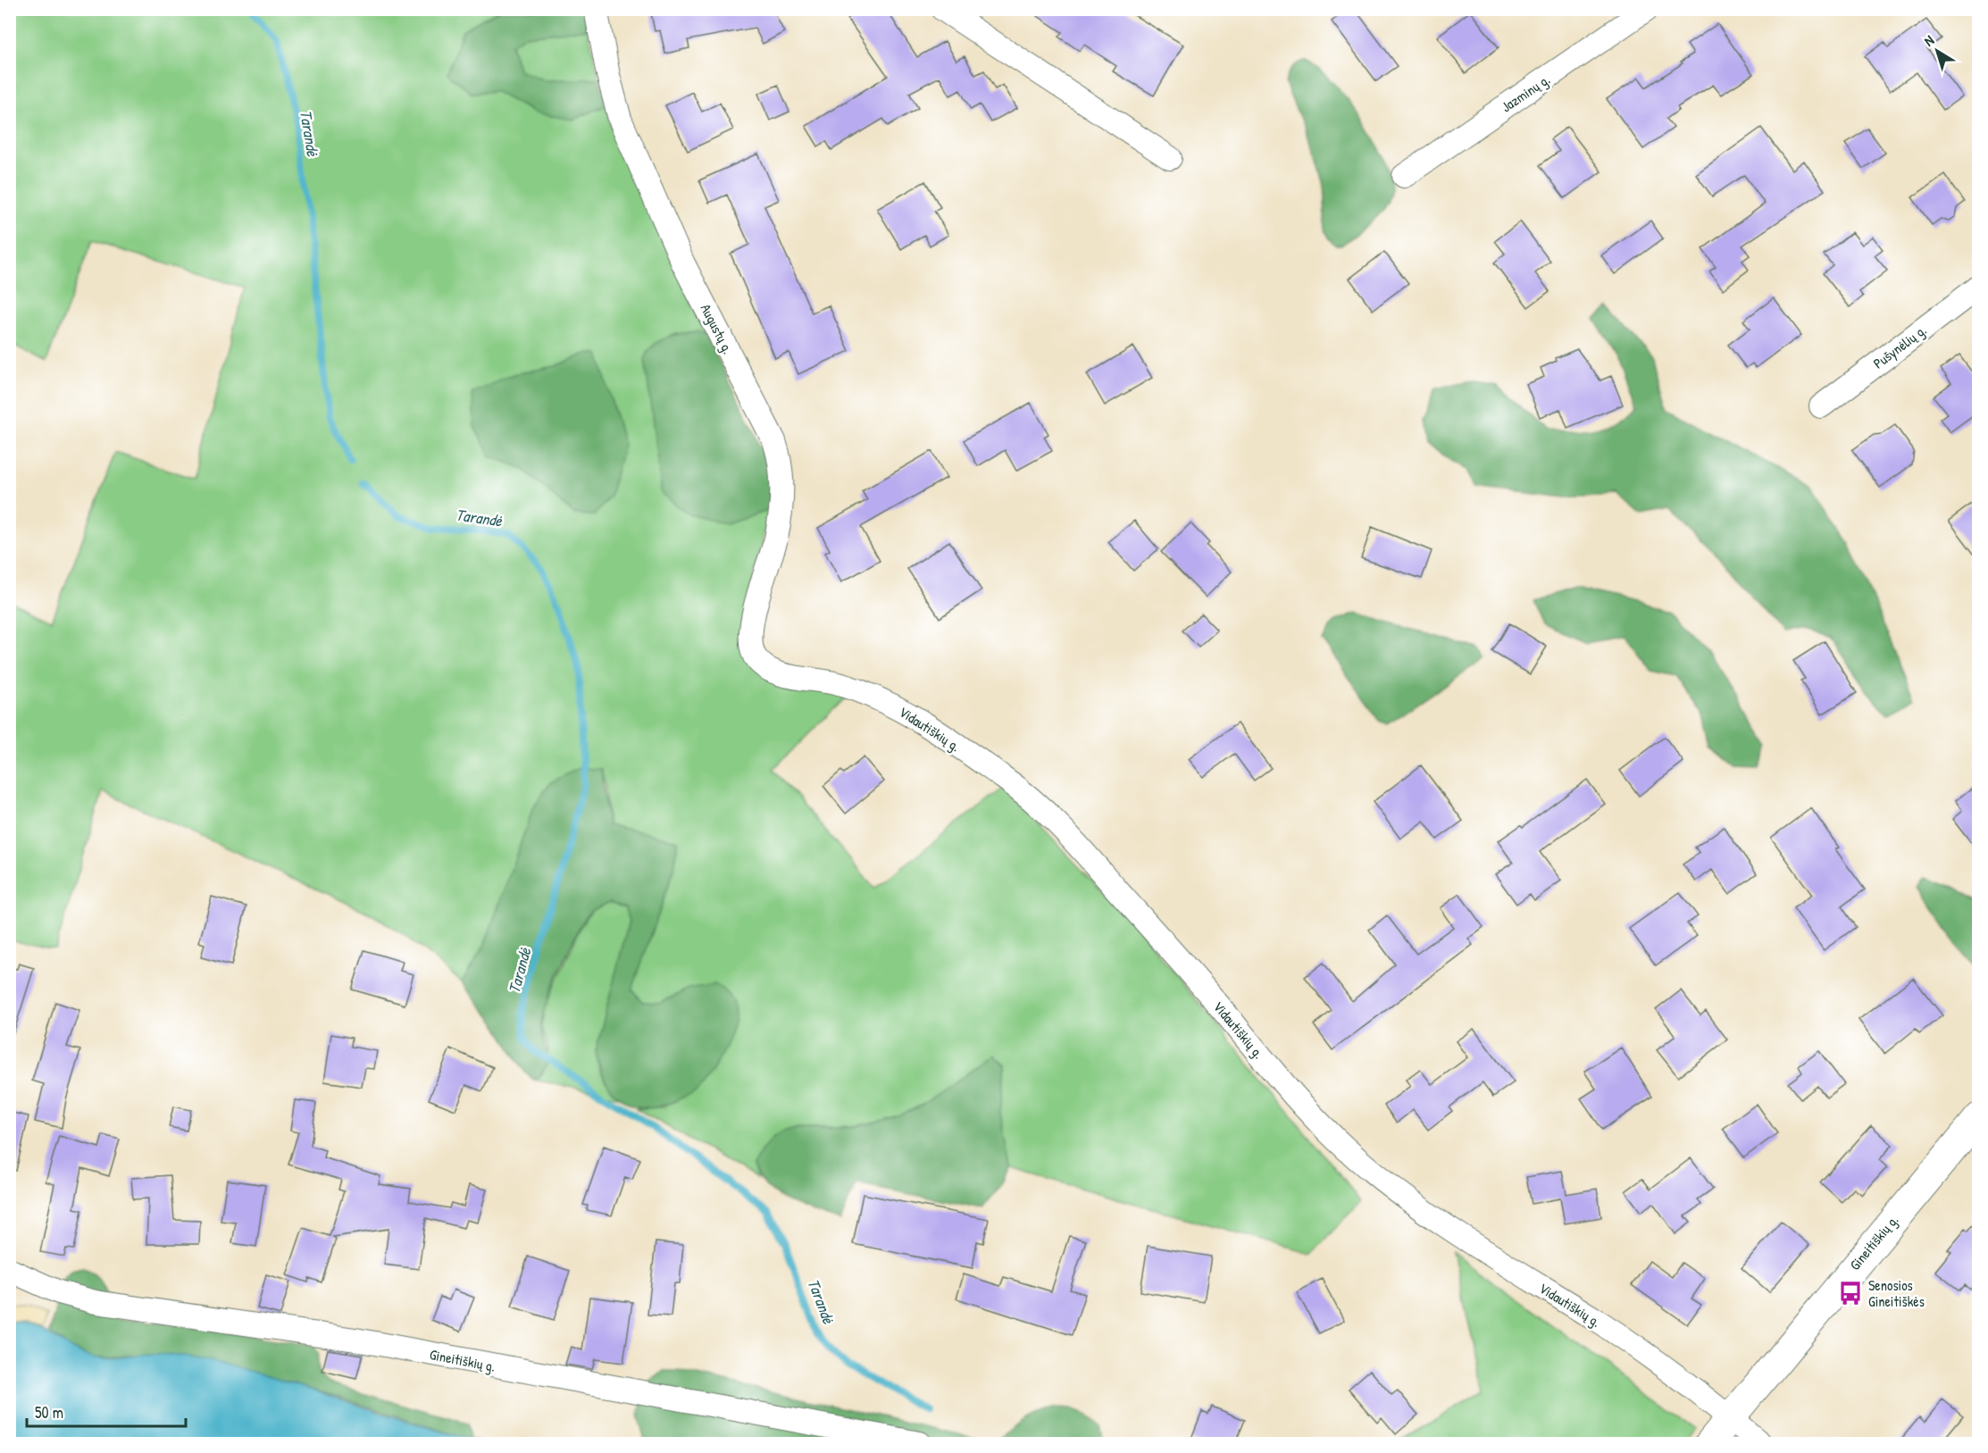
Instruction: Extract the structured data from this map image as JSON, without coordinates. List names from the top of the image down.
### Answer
{
  "streets": {
    "street": [
      "Jazminų g.",
      "Augustų g.",
      "Pušynėlių g.",
      "Vidautiškių g.",
      "Gineitiškių g."
    ]
  },
  "crossings": [
    ["Augustų g.", "Vidautiškių g."],
    ["Vidautiškių g.", "Gineitiškių g."]
  ],
  "water": ["Tarandė"],
  "places": {
    "bus stop": ["Senosios Gineitiškės"]
  },
  "scale_bar": "50 m",
  "north": "top left"
}
